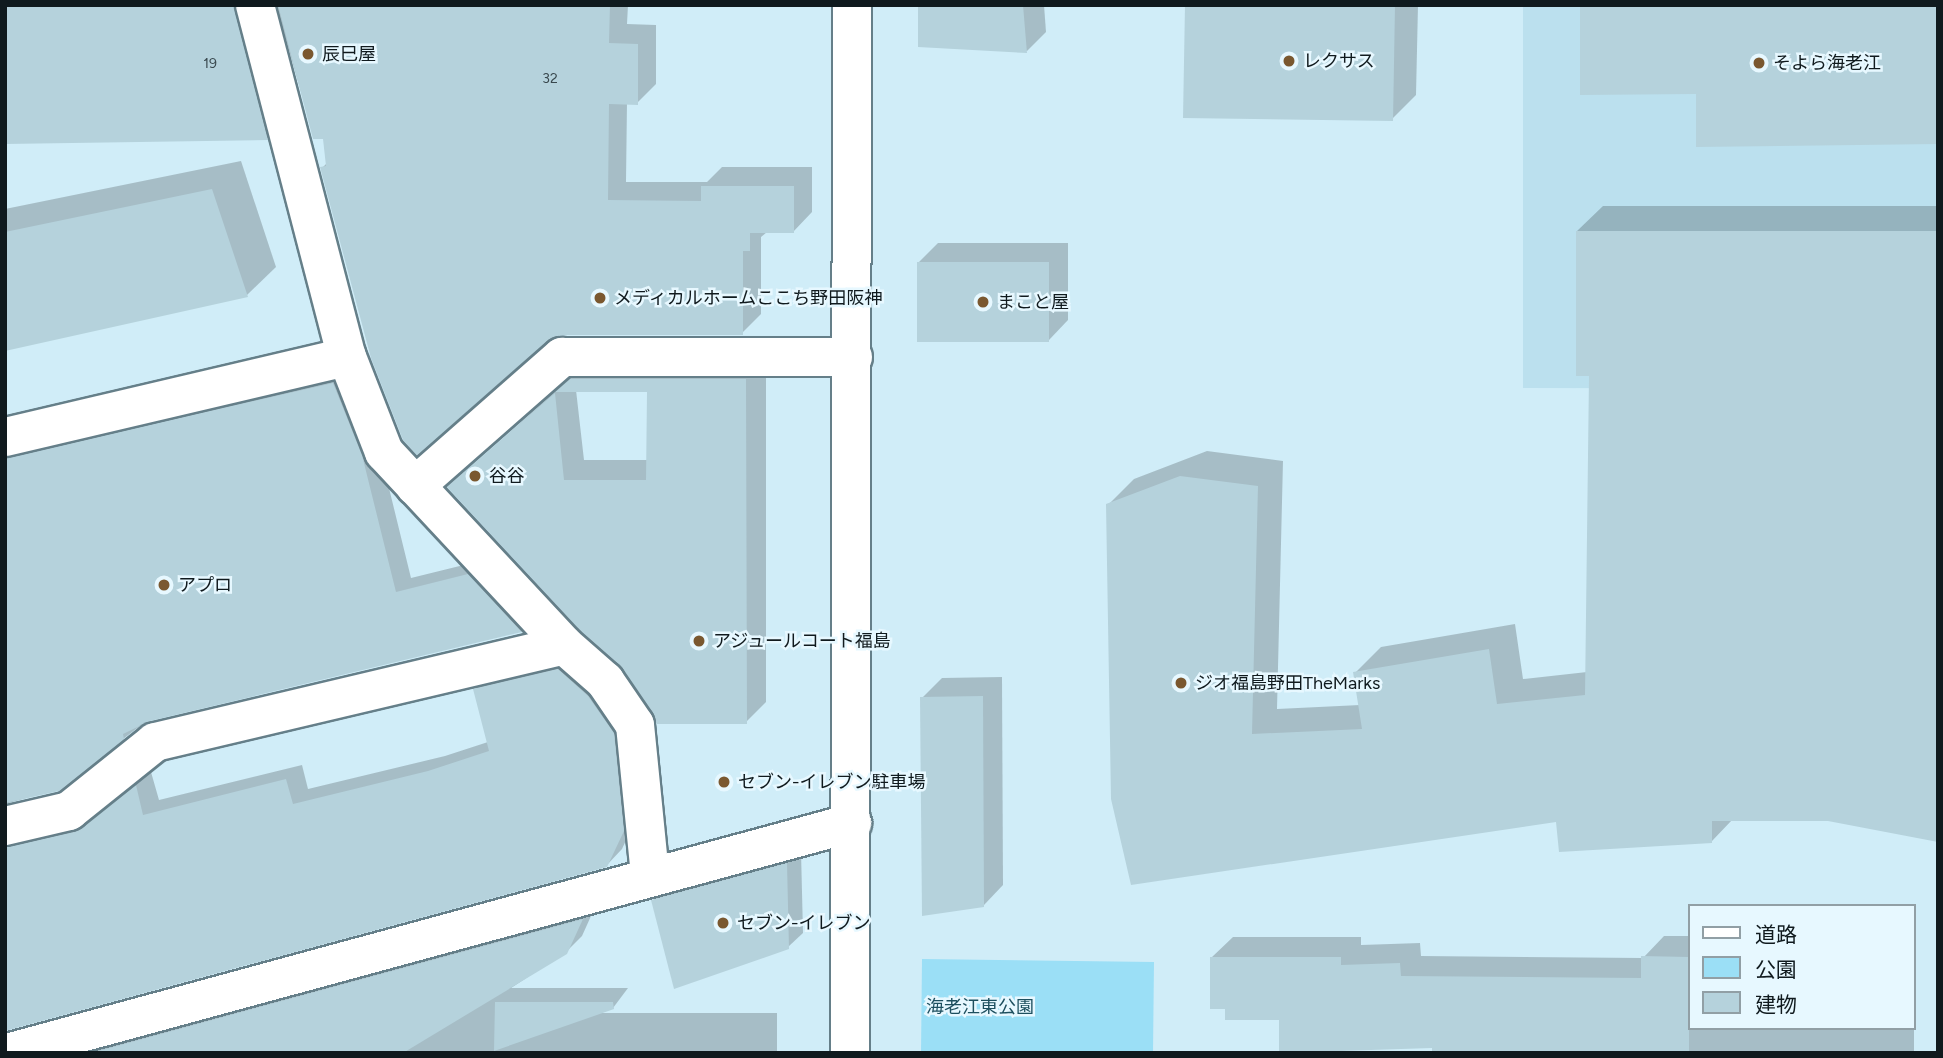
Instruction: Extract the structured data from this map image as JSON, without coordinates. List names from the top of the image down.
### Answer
{
  "parks": ["海老江東公園"],
  "places": [
    "辰巳屋",
    "レクサス",
    "そよら海老江",
    "メディカルホームここち野田阪神",
    "まこと屋",
    "谷谷",
    "アプロ",
    "アジュールコート福島",
    "ジオ福島野田TheMarks",
    "セブン-イレブン駐車場",
    "セブン-イレブン"
  ],
  "house_numbers": ["19", "32"],
  "legend": ["道路", "公園", "建物"]
}
